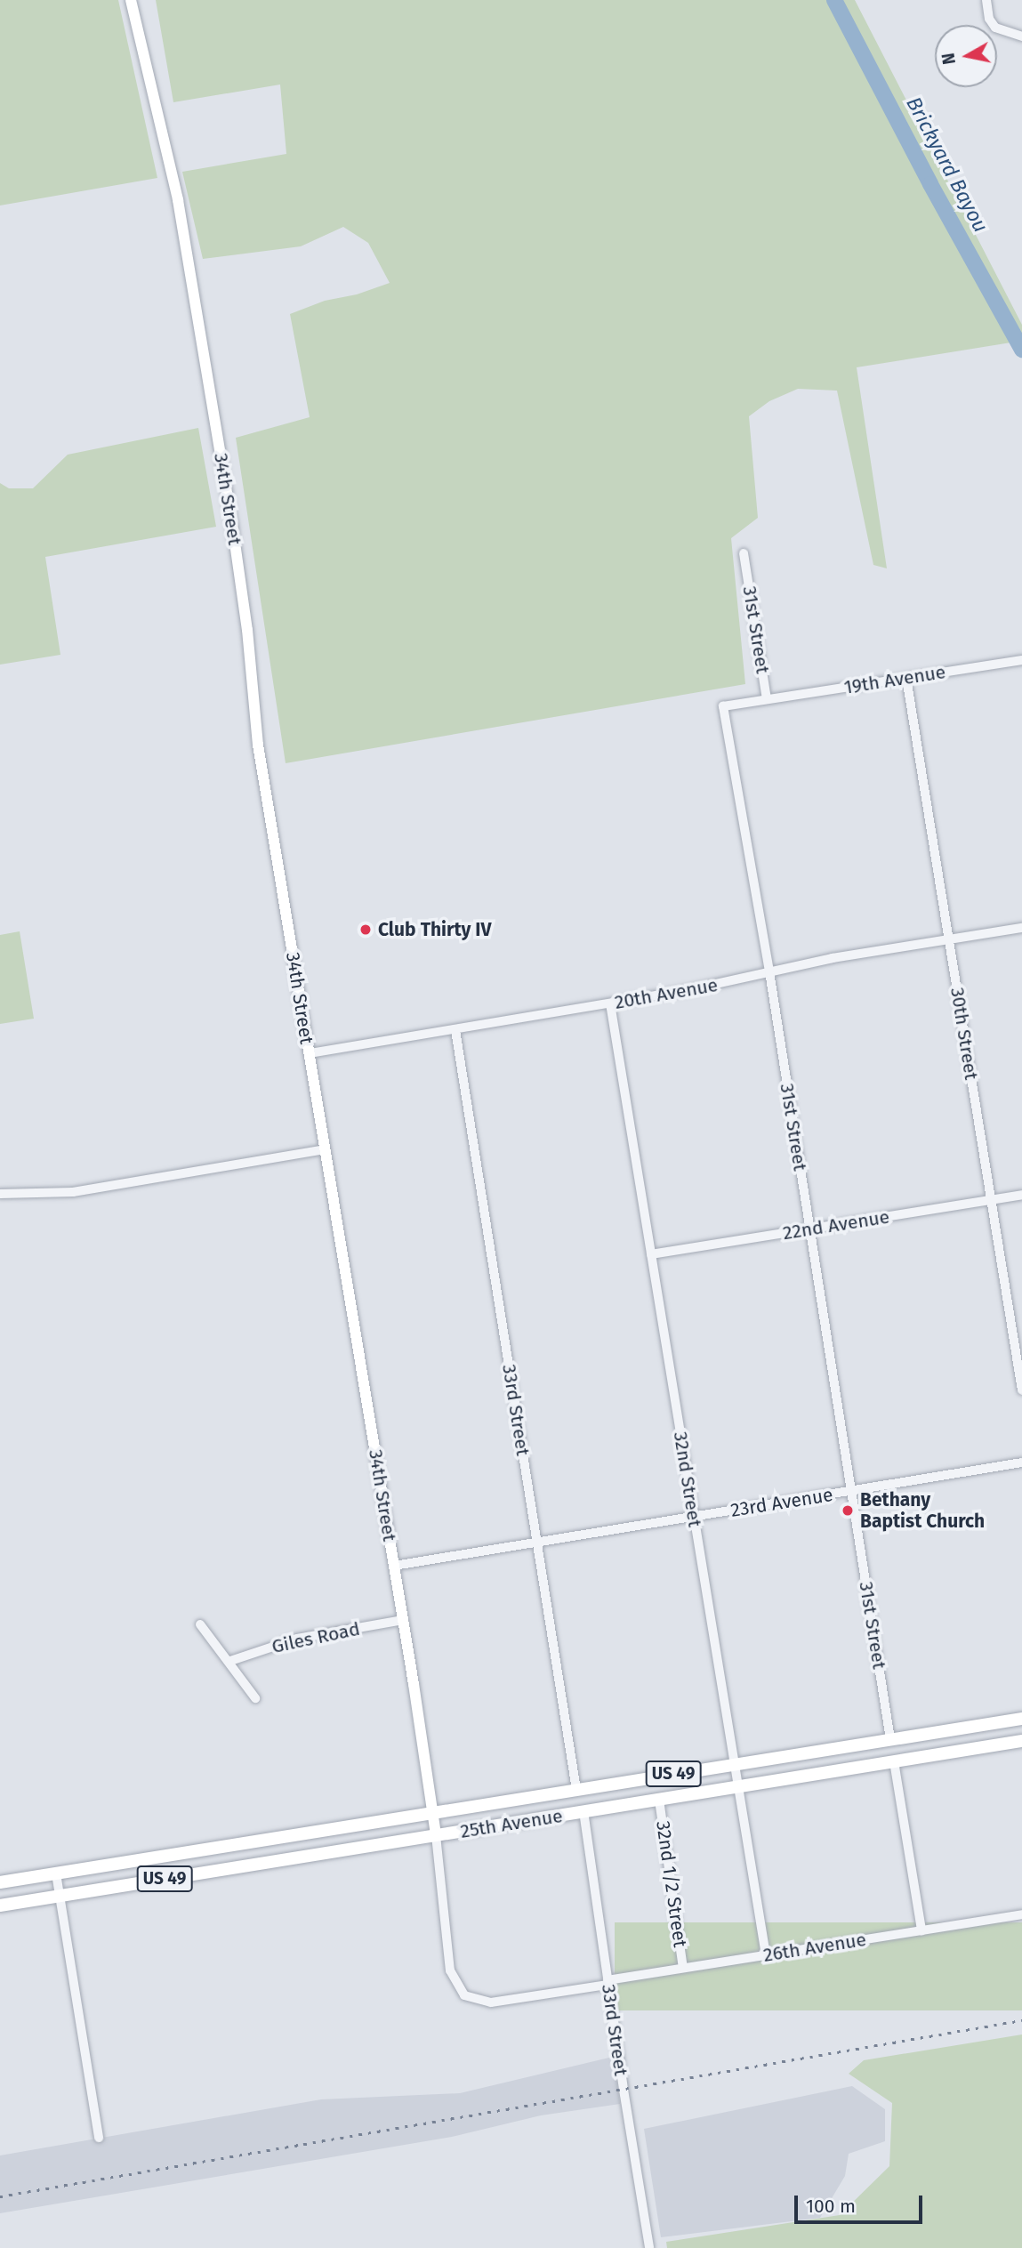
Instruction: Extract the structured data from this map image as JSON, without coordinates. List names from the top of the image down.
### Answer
{
  "streets": {
    "main road": ["US 49", "25th Avenue"],
    "street": [
      "34th Street",
      "31st Street",
      "19th Avenue",
      "20th Avenue",
      "30th Street",
      "22nd Avenue",
      "33rd Street",
      "32nd Street",
      "23rd Avenue",
      "Giles Road",
      "32nd 1/2 Street",
      "26th Avenue"
    ]
  },
  "crossings": [
    ["34th Street", "20th Avenue"],
    ["34th Street", "23rd Avenue"],
    ["34th Street", "Giles Road"],
    ["34th Street", "25th Avenue"],
    ["34th Street", "26th Avenue"],
    ["31st Street", "19th Avenue"],
    ["31st Street", "20th Avenue"],
    ["31st Street", "22nd Avenue"],
    ["31st Street", "23rd Avenue"],
    ["31st Street", "25th Avenue"],
    ["19th Avenue", "30th Street"],
    ["20th Avenue", "30th Street"],
    ["20th Avenue", "33rd Street"],
    ["20th Avenue", "32nd Street"],
    ["30th Street", "22nd Avenue"],
    ["22nd Avenue", "32nd Street"],
    ["33rd Street", "23rd Avenue"],
    ["33rd Street", "25th Avenue"],
    ["33rd Street", "26th Avenue"],
    ["32nd Street", "23rd Avenue"],
    ["32nd Street", "25th Avenue"],
    ["32nd Street", "26th Avenue"],
    ["25th Avenue", "32nd 1/2 Street"],
    ["32nd 1/2 Street", "26th Avenue"]
  ],
  "water": ["Brickyard Bayou"],
  "places": ["Club Thirty IV", "Bethany Baptist Church"],
  "scale_bar": "100 m",
  "north": "left"
}
